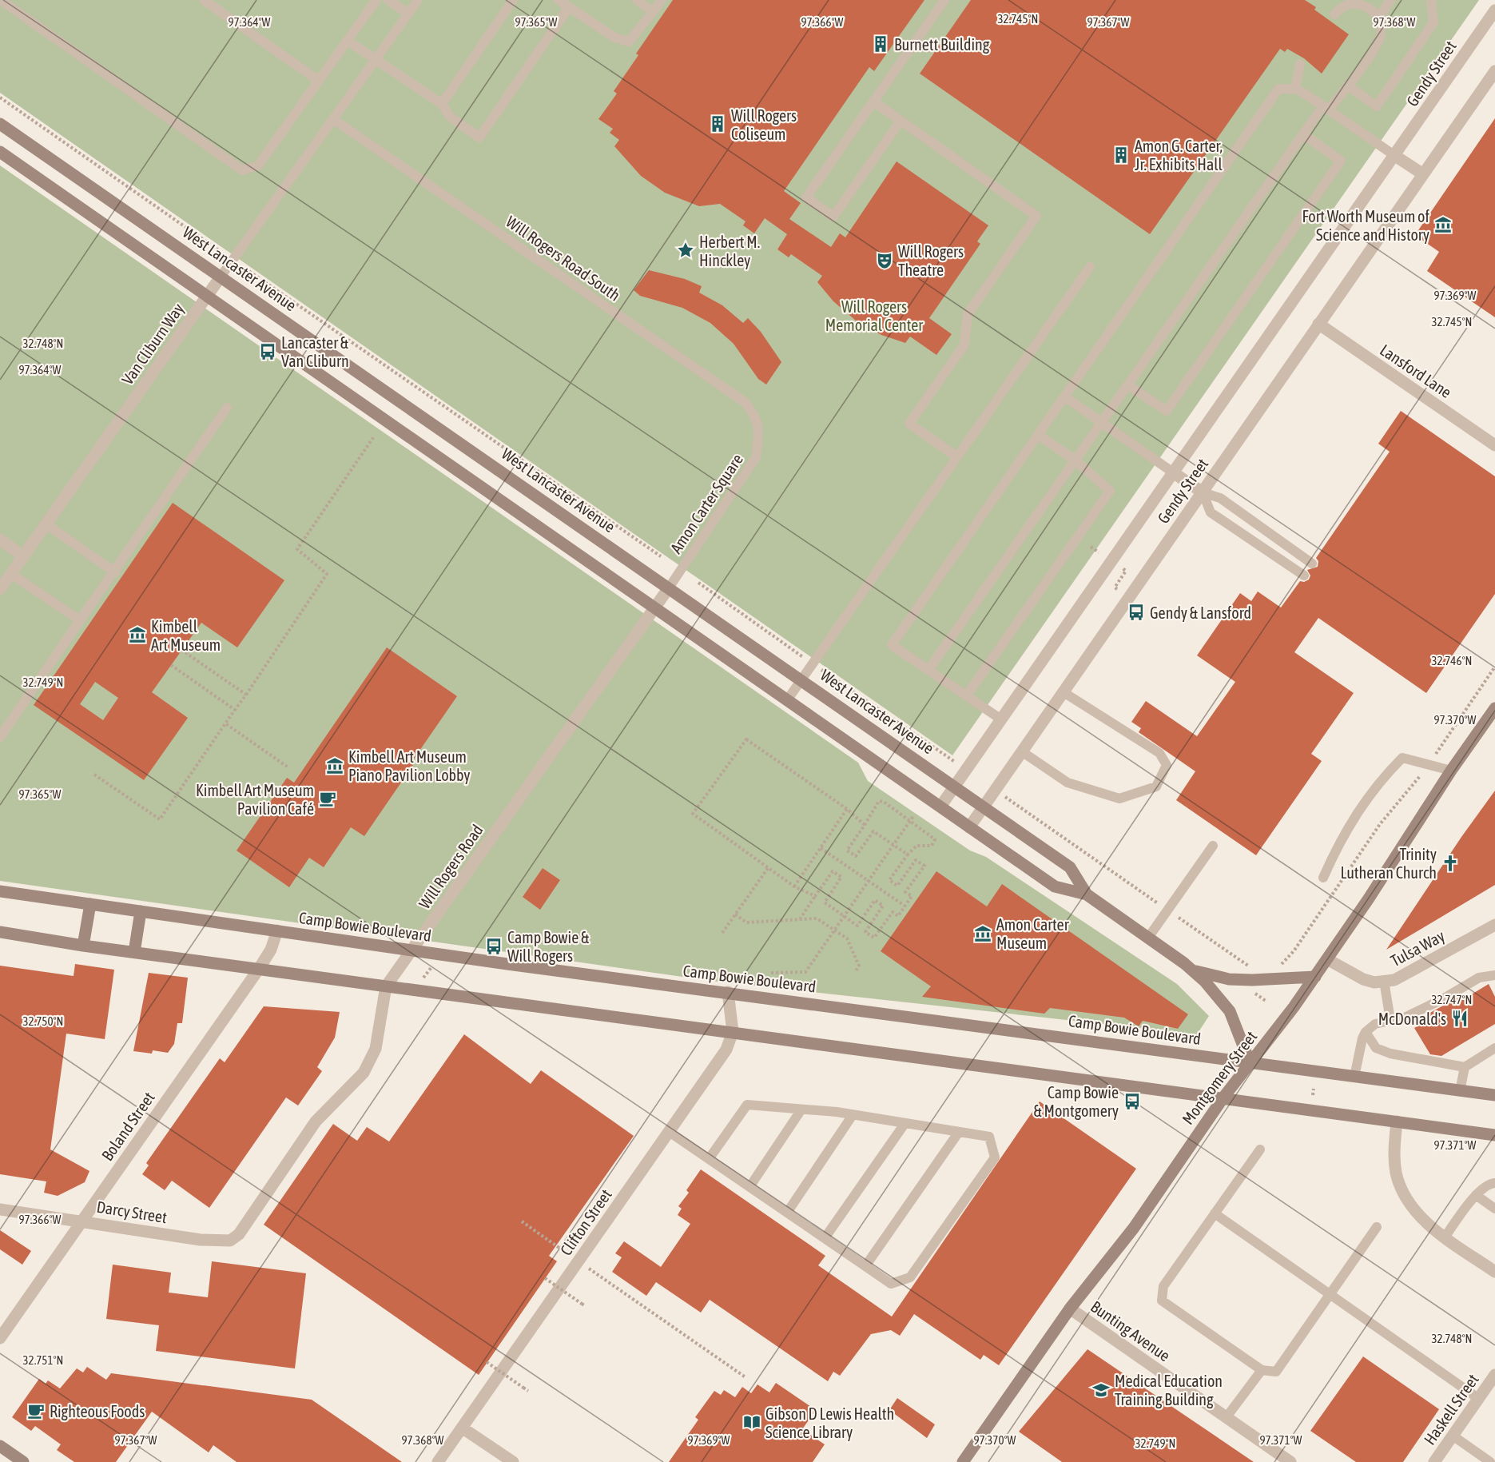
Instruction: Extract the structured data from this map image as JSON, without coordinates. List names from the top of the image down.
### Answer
{
  "streets": {
    "main road": ["West Lancaster Avenue", "Camp Bowie Boulevard", "Montgomery Street"],
    "street": [
      "Gendy Street",
      "Van Cliburn Way",
      "Lansford Lane",
      "Will Rogers Road",
      "Tulsa Way",
      "Boland Street",
      "Darcy Street",
      "Clifton Street",
      "Bunting Avenue",
      "Haskell Street"
    ],
    "lane": ["Will Rogers Road South", "Amon Carter Square"]
  },
  "crossings": [
    ["Gendy Street", "West Lancaster Avenue"],
    ["Gendy Street", "Lansford Lane"],
    ["Will Rogers Road South", "Van Cliburn Way"],
    ["Will Rogers Road South", "Amon Carter Square"],
    ["West Lancaster Avenue", "Van Cliburn Way"],
    ["West Lancaster Avenue", "Amon Carter Square"],
    ["West Lancaster Avenue", "Will Rogers Road"],
    ["West Lancaster Avenue", "Camp Bowie Boulevard"],
    ["West Lancaster Avenue", "Montgomery Street"],
    ["Amon Carter Square", "Will Rogers Road"],
    ["Will Rogers Road", "Camp Bowie Boulevard"],
    ["Will Rogers Road", "Darcy Street"],
    ["Camp Bowie Boulevard", "Montgomery Street"],
    ["Camp Bowie Boulevard", "Boland Street"],
    ["Camp Bowie Boulevard", "Clifton Street"],
    ["Tulsa Way", "Montgomery Street"],
    ["Montgomery Street", "Bunting Avenue"],
    ["Boland Street", "Darcy Street"]
  ],
  "parks": ["Will Rogers Memorial Center"],
  "places": {
    "building": ["Burnett Building", "Will Rogers Coliseum", "Amon G. Carter, Jr. Exhibits Hall"],
    "museum": [
      "Fort Worth Museum of Science and History",
      "Kimbell Art Museum",
      "Kimbell Art Museum Piano Pavilion Lobby",
      "Amon Carter Museum"
    ],
    "place": ["Herbert M. Hinckley"],
    "theatre": ["Will Rogers Theatre"],
    "bus stop": [
      "Lancaster & Van Cliburn",
      "Gendy & Lansford",
      "Camp Bowie & Will Rogers",
      "Camp Bowie & Montgomery"
    ],
    "cafe": ["Kimbell Art Museum Pavilion Café", "Righteous Foods"],
    "church": ["Trinity Lutheran Church"],
    "restaurant": ["McDonald's"],
    "school or university": ["Medical Education Training Building"],
    "library": ["Gibson D Lewis Health Science Library"]
  },
  "coordinates": [
    "32.745°N",
    "97.364°W",
    "97.365°W",
    "97.366°W",
    "97.367°W",
    "97.368°W",
    "97.369°W",
    "32.748°N",
    "32.746°N",
    "32.749°N",
    "97.370°W",
    "32.747°N",
    "32.750°N",
    "97.371°W",
    "32.751°N"
  ]
}
